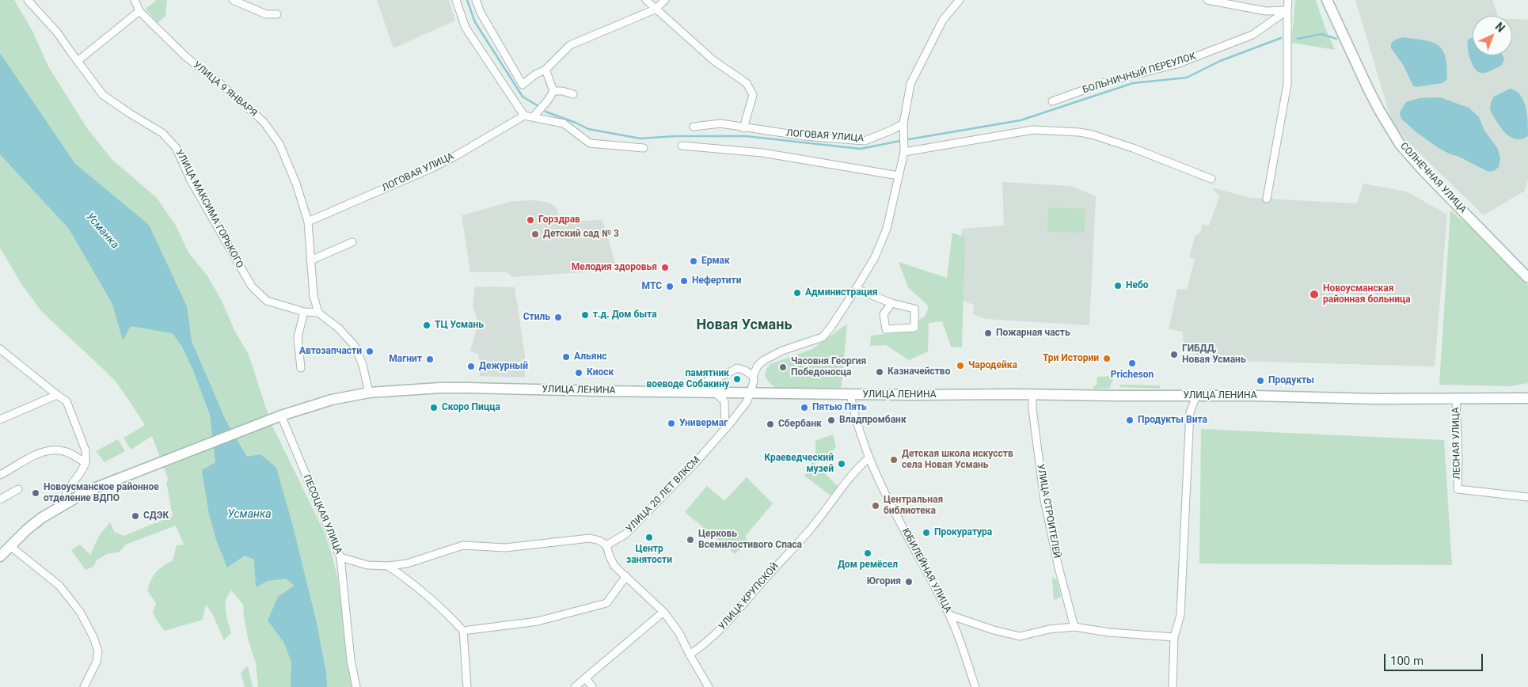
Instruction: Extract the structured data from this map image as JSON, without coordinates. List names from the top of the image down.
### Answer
{
  "streets": {
    "main road": ["СОЛНЕЧНАЯ УЛИЦА", "УЛИЦА ЛЕНИНА"],
    "street": [
      "БОЛЬНИЧНЫЙ ПЕРЕУЛОК",
      "УЛИЦА 9 ЯНВАРЯ",
      "ЛОГОВАЯ УЛИЦА",
      "УЛИЦА МАКСИМА ГОРЬКОГО",
      "ЛЕСНАЯ УЛИЦА",
      "УЛИЦА 20 ЛЕТ ВЛКСМ",
      "УЛИЦА СТРОИТЕЛЕЙ",
      "ПЕСОЦКАЯ УЛИЦА",
      "ЮБИЛЕЙНАЯ УЛИЦА",
      "УЛИЦА КРУПСКОЙ"
    ]
  },
  "crossings": [
    ["УЛИЦА 9 ЯНВАРЯ", "ЛОГОВАЯ УЛИЦА"],
    ["УЛИЦА 9 ЯНВАРЯ", "УЛИЦА МАКСИМА ГОРЬКОГО"],
    ["УЛИЦА ЛЕНИНА", "ЛЕСНАЯ УЛИЦА"],
    ["УЛИЦА ЛЕНИНА", "УЛИЦА 20 ЛЕТ ВЛКСМ"],
    ["УЛИЦА ЛЕНИНА", "УЛИЦА СТРОИТЕЛЕЙ"],
    ["УЛИЦА ЛЕНИНА", "ПЕСОЦКАЯ УЛИЦА"],
    ["ЮБИЛЕЙНАЯ УЛИЦА", "УЛИЦА КРУПСКОЙ"]
  ],
  "districts": ["Новая Усмань"],
  "water": ["Усманка"],
  "places": [
    "Горздрав",
    "Детский сад № 3",
    "Ермак",
    "Мелодия здоровья",
    "Нефертити",
    "Небо",
    "МТС",
    "Администрация",
    "Новоусманская районная больница",
    "т.д. Дом быта",
    "Стиль",
    "ТЦ Усмань",
    "Пожарная часть",
    "Автозапчасти",
    "ГИБДД, Новая Усмань",
    "Альянс",
    "Три Истории",
    "Магнит",
    "Pricheson",
    "Чародейка",
    "Дежурный",
    "Часовня Георгия Победоносца",
    "Казначейство",
    "Киоск",
    "памятник воеводе Собакину",
    "Продукты",
    "Скоро Пицца",
    "Пятью Пять",
    "Владпромбанк",
    "Продукты Вита",
    "Универмаг",
    "Сбербанк",
    "Детская школа искусств села Новая Усмань",
    "Краеведческий музей",
    "Новоусманское районное отделение ВДПО",
    "Центральная библиотека",
    "СДЭК",
    "Прокуратура",
    "Центр занятости",
    "Церковь Всемилостивого Спаса",
    "Дом ремёсел",
    "Югория"
  ],
  "scale_bar": "100 m",
  "north": "top right"
}
